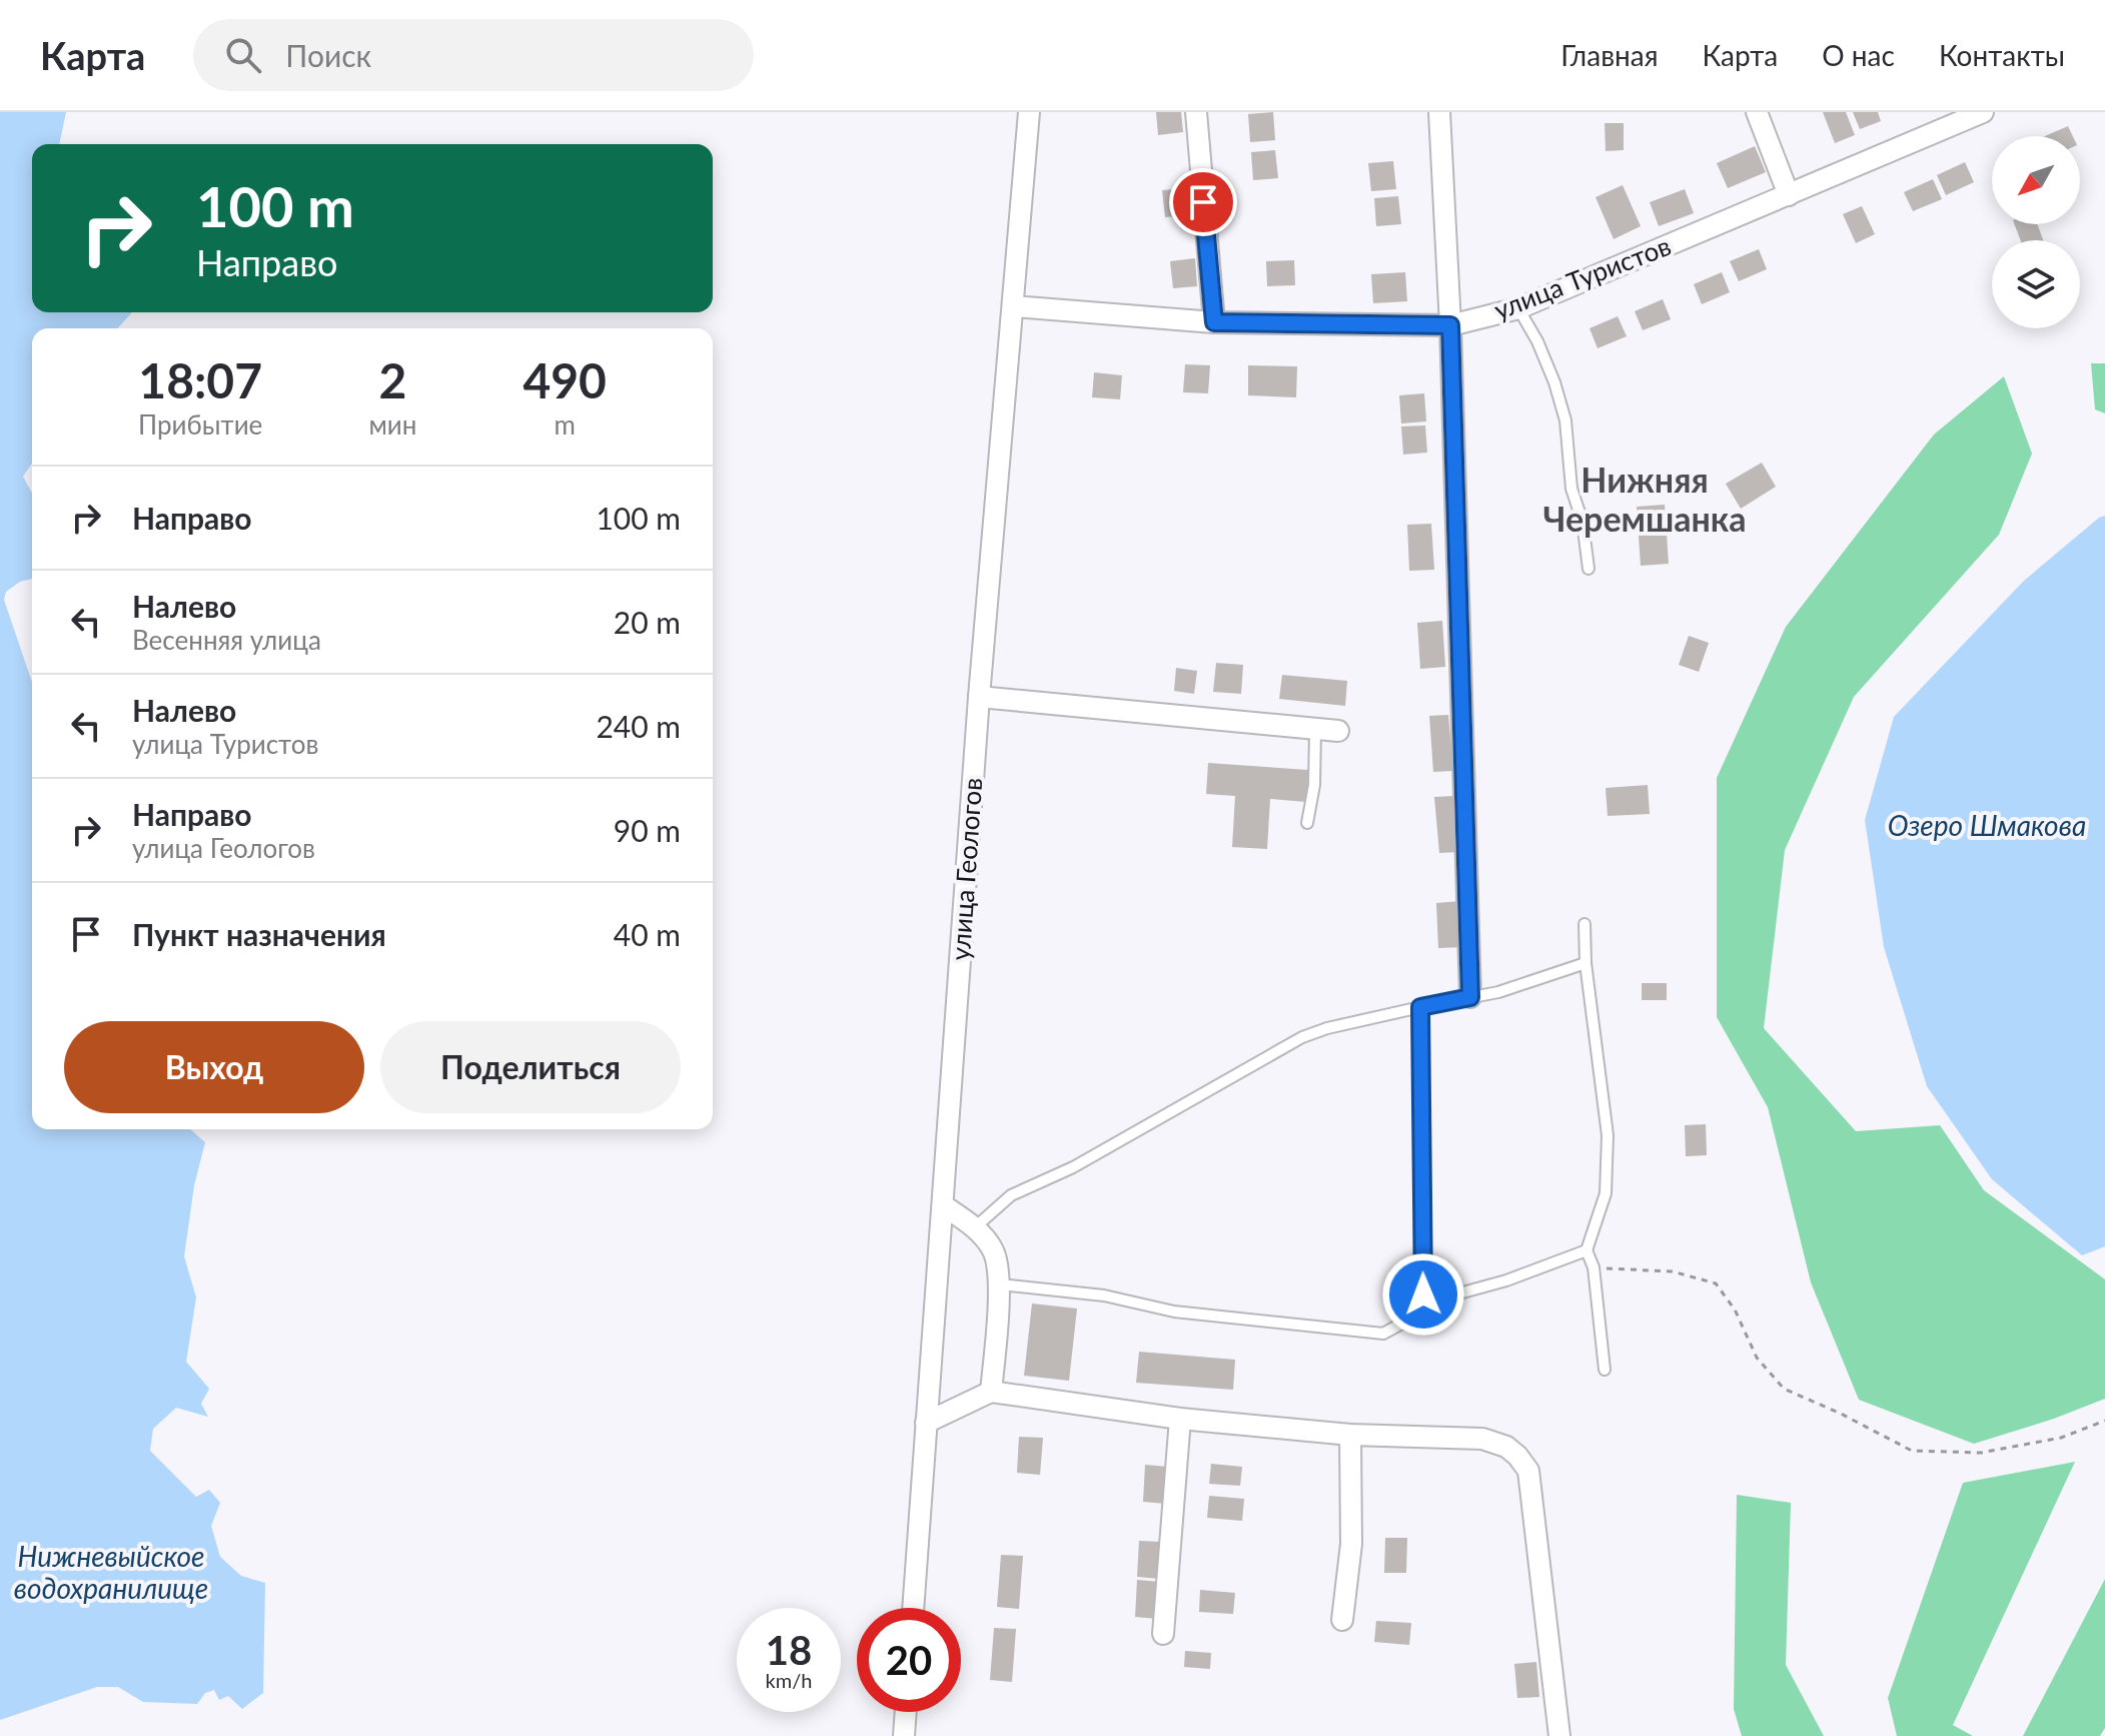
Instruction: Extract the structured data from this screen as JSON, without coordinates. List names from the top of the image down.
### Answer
{
  "streets": {
    "street": ["улица Туристов", "улица Геологов"]
  },
  "crossings": [
    ["улица Туристов", "улица Геологов"]
  ],
  "districts": ["Нижняя Черемшанка"],
  "water": ["Озеро Шмакова", "Нижневыйское водохранилище"],
  "north": "bottom left",
  "page": {
    "header": "Карта",
    "search": "Поиск",
    "nav": [
      "Главная",
      "Карта",
      "О нас",
      "Контакты"
    ],
    "turn": ["100 m", "Направо"],
    "eta": [
      "18:07",
      "Прибытие",
      "2",
      "мин",
      "490",
      "m"
    ],
    "list": [
      {
        "name": "Направо",
        "value": "100 m"
      },
      {
        "name": "Налево",
        "note": "Весенняя улица",
        "value": "20 m"
      },
      {
        "name": "Налево",
        "note": "улица Туристов",
        "value": "240 m"
      },
      {
        "name": "Направо",
        "note": "улица Геологов",
        "value": "90 m"
      },
      {
        "name": "Пункт назначения",
        "value": "40 m"
      }
    ],
    "buttons": ["Выход", "Поделиться"],
    "speed": "18 km/h",
    "limit": "20"
  }
}
